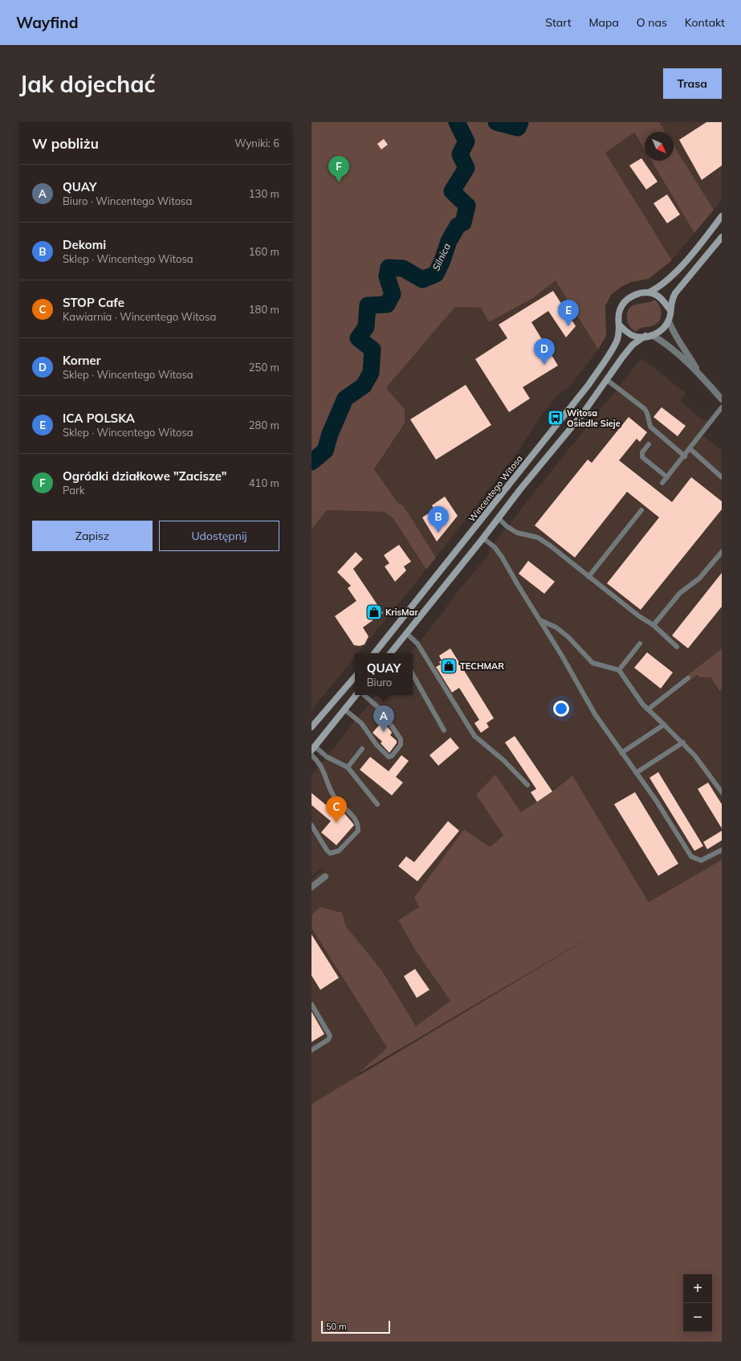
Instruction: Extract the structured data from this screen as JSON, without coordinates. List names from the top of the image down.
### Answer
{
  "streets": {
    "main road": ["Wincentego Witosa"]
  },
  "water": ["Silnica"],
  "places": {
    "bus stop": ["Witosa Osiedle Sieje"],
    "shop": ["KrisMar", "TECHMAR"]
  },
  "scale_bar": "50 m",
  "north": "bottom right",
  "page": {
    "header": "Wayfind",
    "nav": [
      "Start",
      "Mapa",
      "O nas",
      "Kontakt"
    ],
    "buttons": [
      "Trasa",
      ["Zapisz", "Udostępnij"]
    ],
    "title": "Jak dojechać",
    "heading": ["W pobliżu", "Wyniki: 6"],
    "pins": [
      "F",
      "E",
      "D",
      "B",
      "A",
      "C"
    ],
    "list": [
      {
        "mark": "A",
        "name": "QUAY",
        "note": "Biuro · Wincentego Witosa",
        "value": "130 m"
      },
      {
        "mark": "B",
        "name": "Dekomi",
        "note": "Sklep · Wincentego Witosa",
        "value": "160 m"
      },
      {
        "mark": "C",
        "name": "STOP Cafe",
        "note": "Kawiarnia · Wincentego Witosa",
        "value": "180 m"
      },
      {
        "mark": "D",
        "name": "Korner",
        "note": "Sklep · Wincentego Witosa",
        "value": "250 m"
      },
      {
        "mark": "E",
        "name": "ICA POLSKA",
        "note": "Sklep · Wincentego Witosa",
        "value": "280 m"
      },
      {
        "mark": "F",
        "name": "Ogródki działkowe \"Zacisze\"",
        "note": "Park",
        "value": "410 m"
      }
    ],
    "popup": ["QUAY", "Biuro"],
    "map_buttons": ["+", "−"],
    "scale": "50 m"
  }
}
